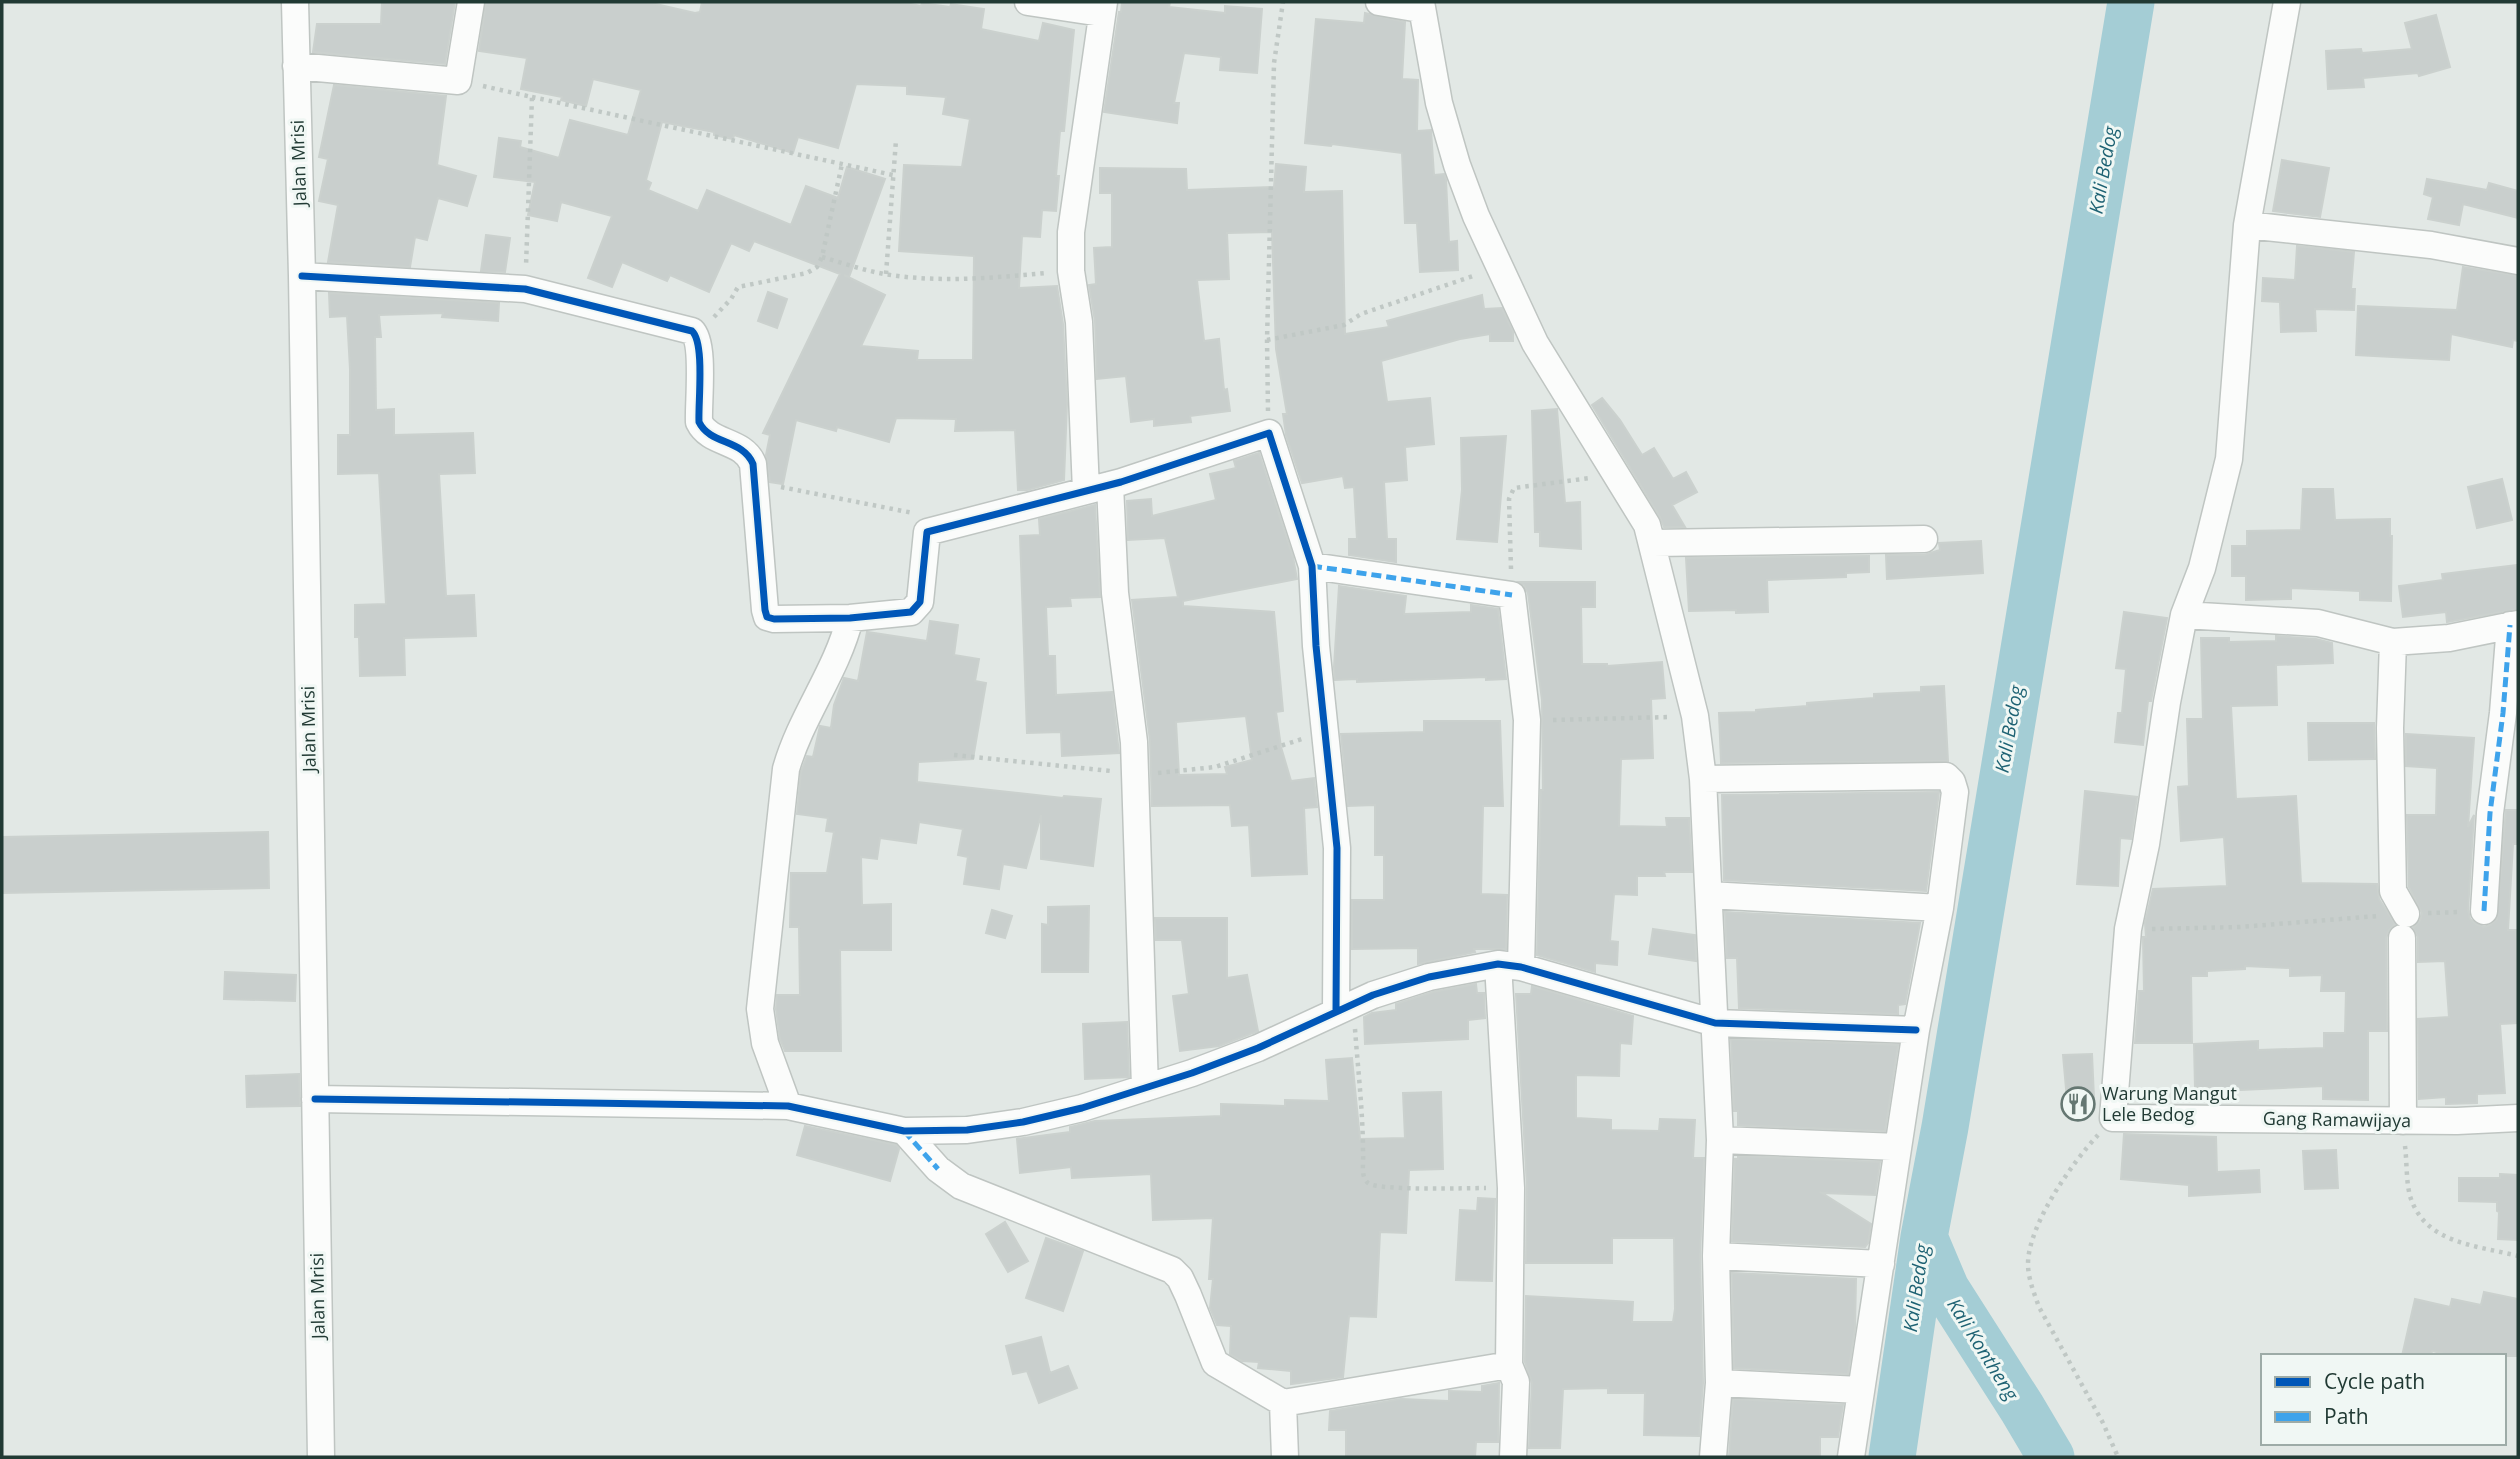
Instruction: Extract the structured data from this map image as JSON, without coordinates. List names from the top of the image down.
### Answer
{
  "streets": {
    "street": ["Jalan Mrisi", "Gang Ramawijaya"]
  },
  "water": ["Kali Bedog", "Kali Kontheng"],
  "places": {
    "restaurant": ["Warung Mangut Lele Bedog"]
  },
  "legend": ["Cycle path", "Path"]
}
